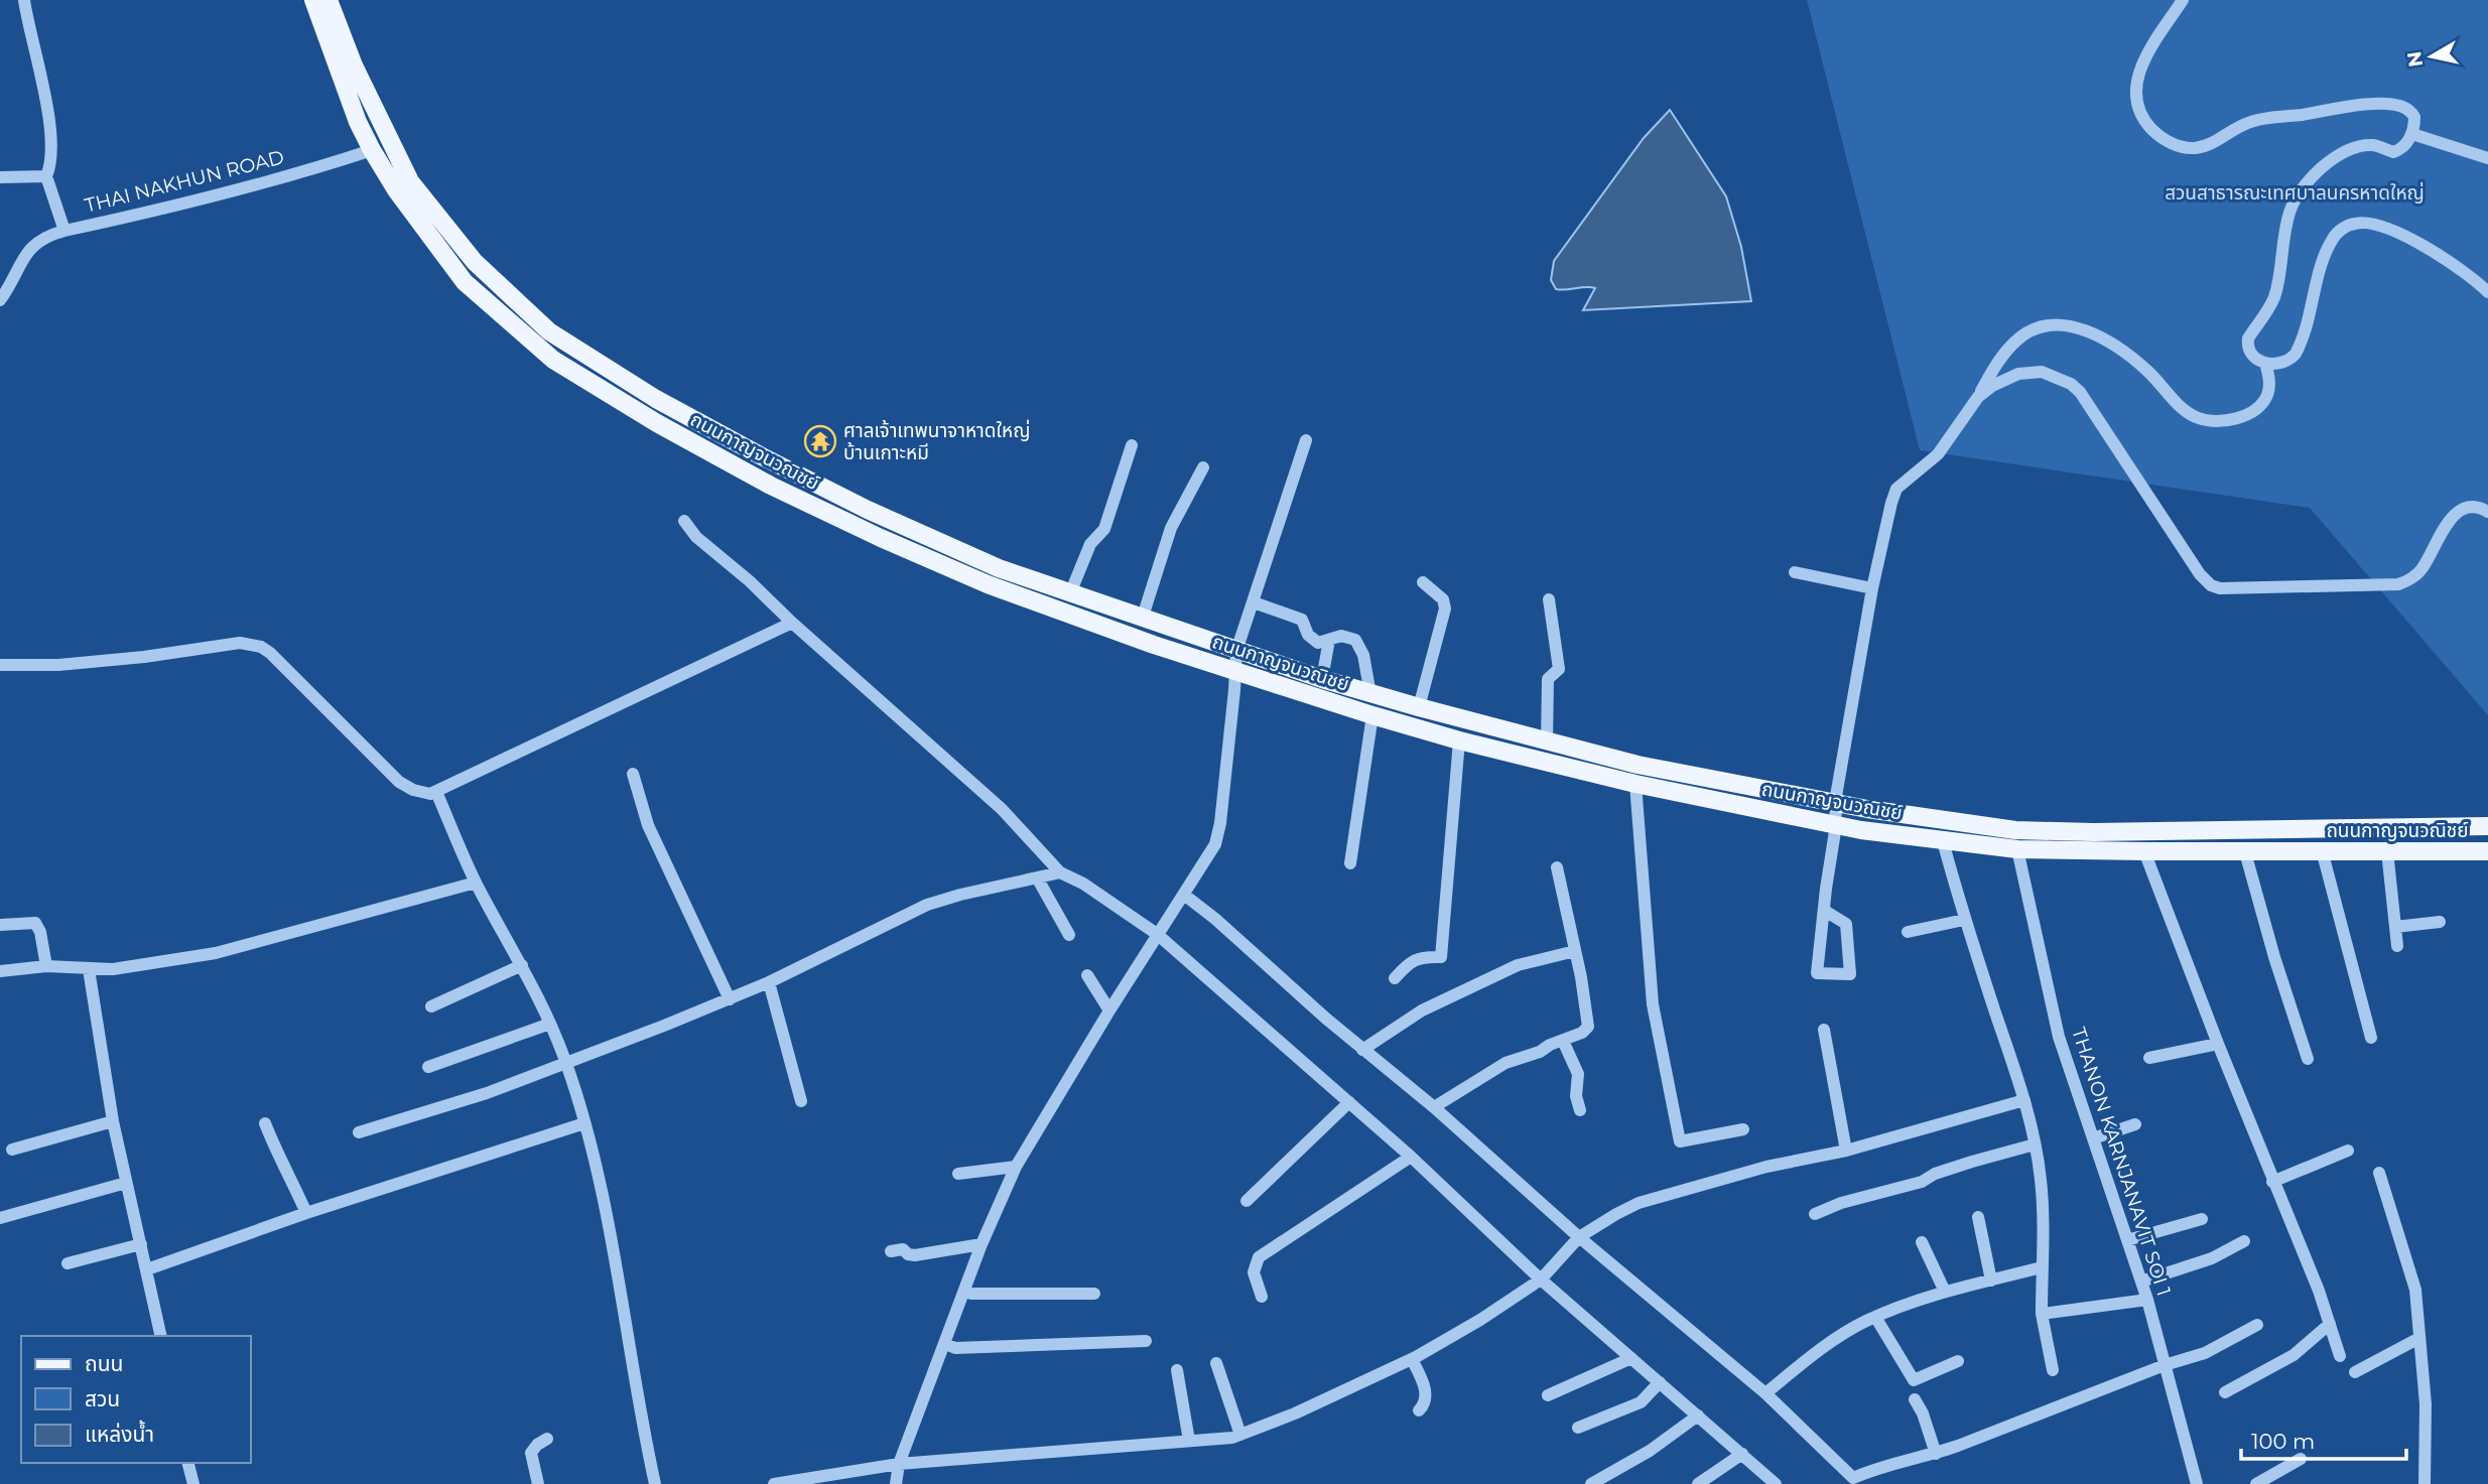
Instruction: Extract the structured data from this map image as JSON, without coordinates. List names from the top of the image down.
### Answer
{
  "streets": {
    "main road": ["ถนนกาญจนวณิชย์"],
    "street": ["THAI NAKHUN ROAD", "THANON KARNJANAVIT SOI 1"]
  },
  "crossings": [
    ["THAI NAKHUN ROAD", "ถนนกาญจนวณิชย์"],
    ["ถนนกาญจนวณิชย์", "THANON KARNJANAVIT SOI 1"]
  ],
  "parks": ["สวนสาธารณะเทศบาลนครหาดใหญ่"],
  "places": {
    "temple": ["ศาลเจ้าเทพนาจาหาดใหญ่ บ้านเกาะหมี"]
  },
  "legend": ["ถนน", "สวน", "แหล่งน้ำ"],
  "scale_bar": "100 m",
  "north": "left"
}
